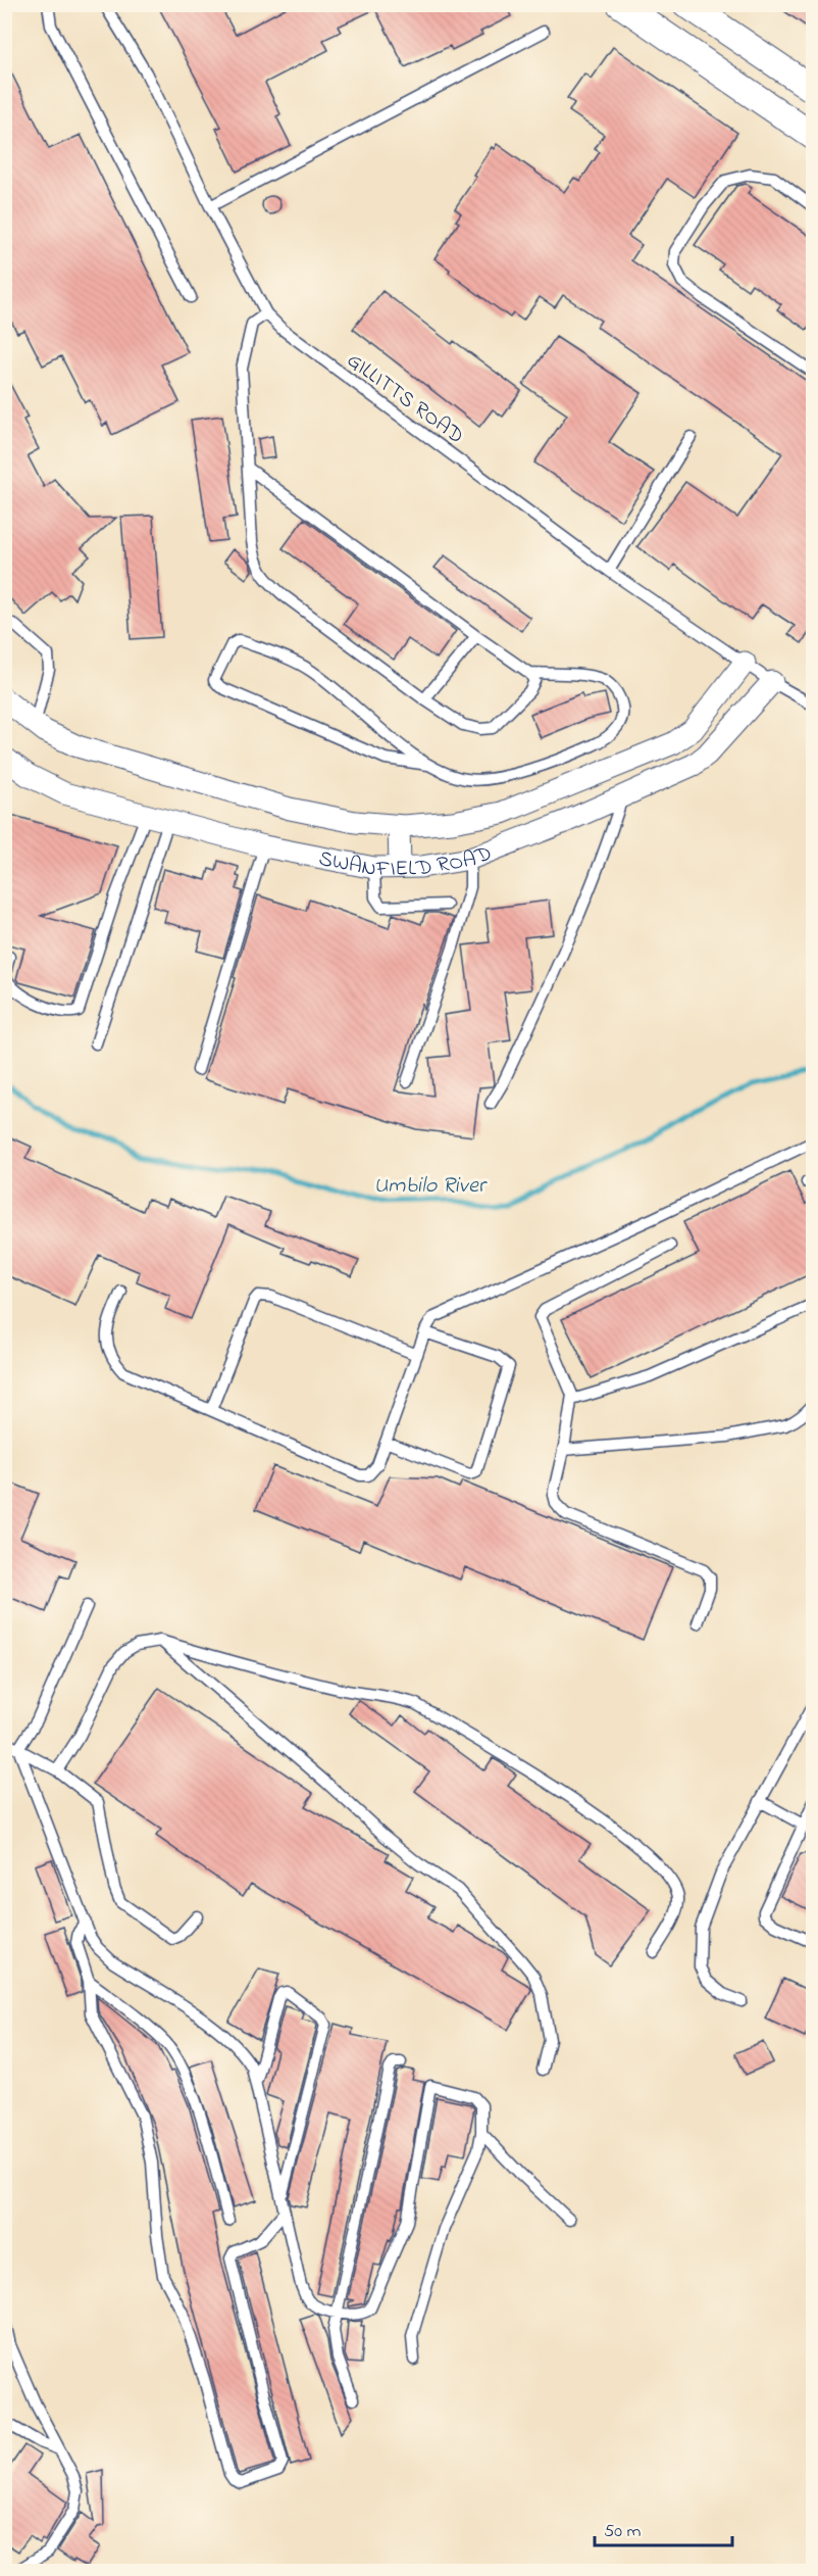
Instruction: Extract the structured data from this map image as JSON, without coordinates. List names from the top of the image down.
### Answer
{
  "streets": {
    "street": ["SWANFIELD ROAD"],
    "lane": ["GILLITTS ROAD"]
  },
  "crossings": [
    ["GILLITTS ROAD", "SWANFIELD ROAD"]
  ],
  "water": ["Umbilo River"],
  "scale_bar": "50 m"
}
